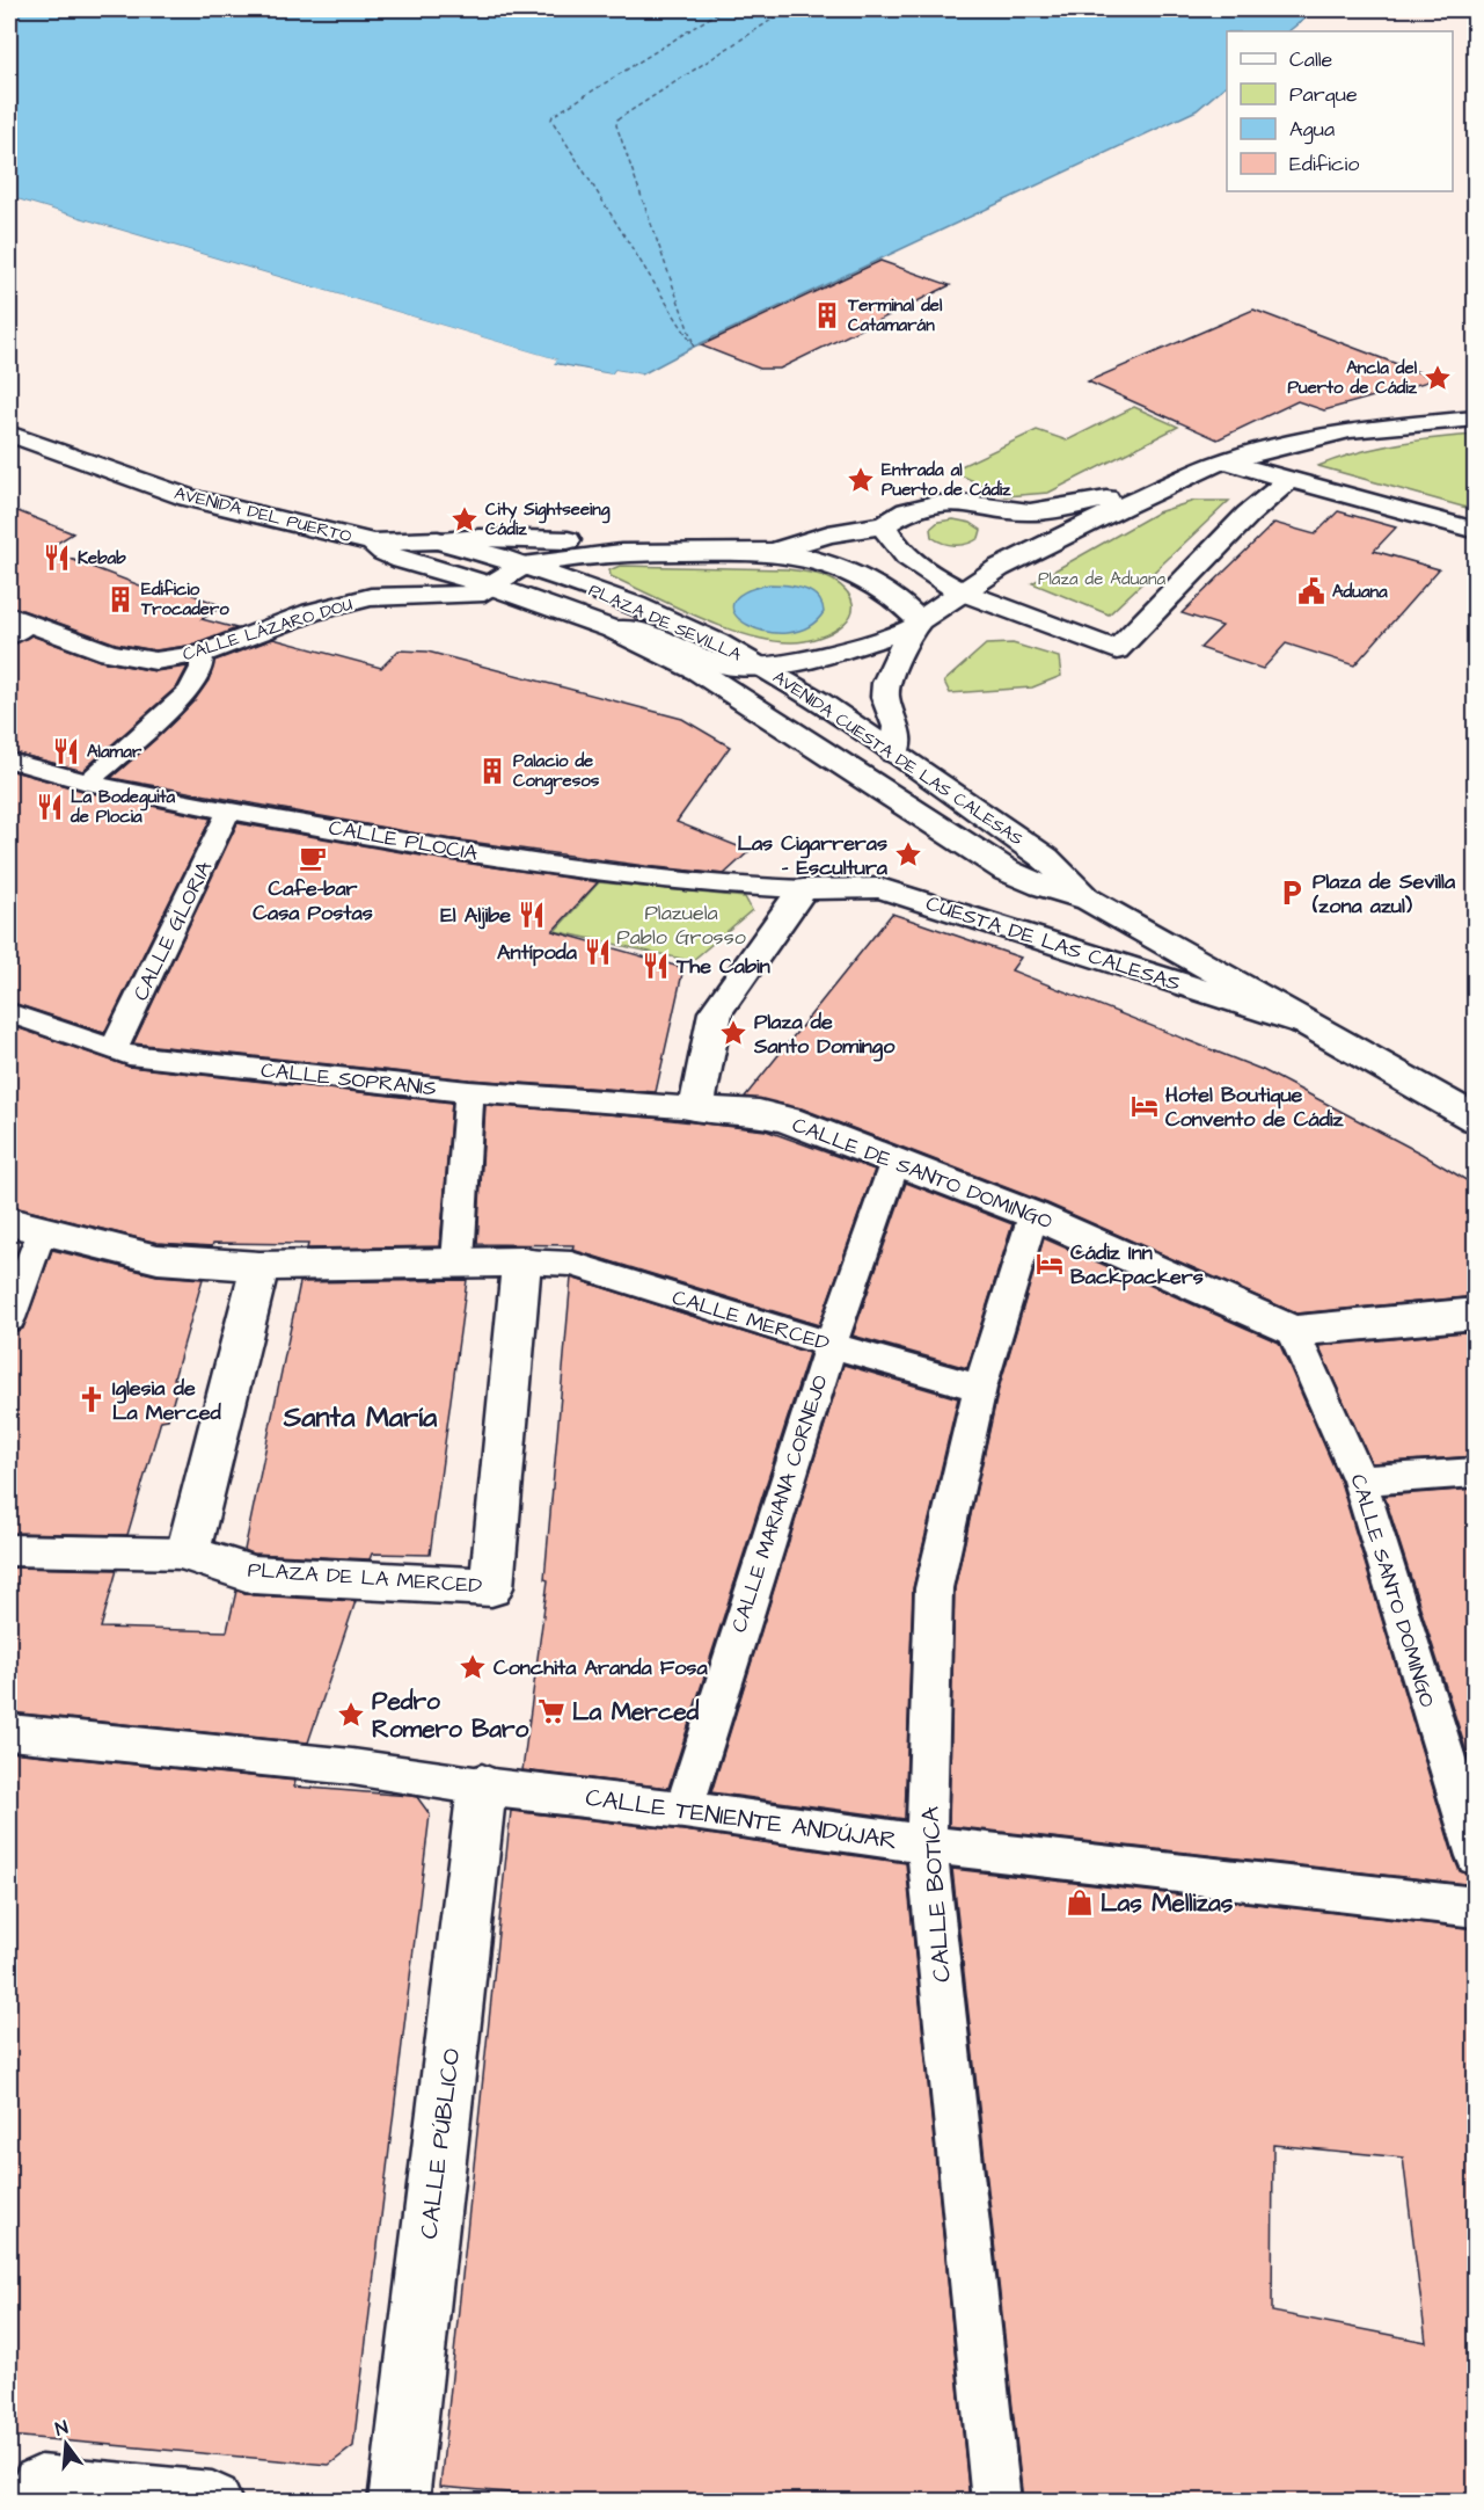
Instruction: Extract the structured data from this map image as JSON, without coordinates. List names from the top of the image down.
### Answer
{
  "streets": {
    "street": [
      "AVENIDA DEL PUERTO",
      "PLAZA DE SEVILLA",
      "CALLE LÁZARO DOU",
      "AVENIDA CUESTA DE LAS CALESAS",
      "CALLE PLOCIA",
      "CALLE GLORIA",
      "CUESTA DE LAS CALESAS",
      "CALLE SOPRANIS",
      "CALLE DE SANTO DOMINGO",
      "CALLE MERCED",
      "CALLE MARIANA CORNEJO",
      "PLAZA DE LA MERCED",
      "CALLE SANTO DOMINGO",
      "CALLE TENIENTE ANDÚJAR",
      "CALLE BOTICA",
      "CALLE PÚBLICO"
    ]
  },
  "crossings": [
    ["AVENIDA DEL PUERTO", "PLAZA DE SEVILLA"],
    ["AVENIDA DEL PUERTO", "AVENIDA CUESTA DE LAS CALESAS"],
    ["PLAZA DE SEVILLA", "AVENIDA CUESTA DE LAS CALESAS"],
    ["CALLE LÁZARO DOU", "AVENIDA CUESTA DE LAS CALESAS"],
    ["AVENIDA CUESTA DE LAS CALESAS", "CUESTA DE LAS CALESAS"],
    ["CALLE PLOCIA", "CALLE GLORIA"],
    ["CALLE PLOCIA", "CUESTA DE LAS CALESAS"],
    ["CALLE GLORIA", "CALLE SOPRANIS"],
    ["CALLE SOPRANIS", "CALLE DE SANTO DOMINGO"],
    ["CALLE DE SANTO DOMINGO", "CALLE MARIANA CORNEJO"],
    ["CALLE DE SANTO DOMINGO", "CALLE SANTO DOMINGO"],
    ["CALLE DE SANTO DOMINGO", "CALLE BOTICA"],
    ["CALLE MERCED", "CALLE MARIANA CORNEJO"],
    ["CALLE MERCED", "PLAZA DE LA MERCED"],
    ["CALLE MERCED", "CALLE BOTICA"],
    ["CALLE MARIANA CORNEJO", "CALLE TENIENTE ANDÚJAR"],
    ["CALLE TENIENTE ANDÚJAR", "CALLE BOTICA"],
    ["CALLE TENIENTE ANDÚJAR", "CALLE PÚBLICO"]
  ],
  "districts": ["Santa María"],
  "parks": ["Plaza de Aduana", "Plazuela Pablo Grosso"],
  "places": {
    "building": ["Terminal del Catamarán", "Edificio Trocadero", "Palacio de Congresos"],
    "place": [
      "Ancla del Puerto de Cádiz",
      "Entrada al Puerto de Cádiz",
      "City Sightseeing Cádiz",
      "Las Cigarreras - Escultura",
      "Plaza de Santo Domingo",
      "Conchita Aranda Fosa",
      "Pedro Romero Baro"
    ],
    "restaurant": [
      "Kebab",
      "Alamar",
      "La Bodeguita de Plocia",
      "El Aljibe",
      "Antípoda",
      "The Cabin"
    ],
    "public building": ["Aduana"],
    "cafe": ["Cafe-bar Casa Postas"],
    "parking": ["Plaza de Sevilla (zona azul)"],
    "hotel": ["Hotel Boutique Convento de Cádiz", "Cádiz Inn Backpackers"],
    "church": ["Iglesia de La Merced"],
    "supermarket": ["La Merced"],
    "shop": ["Las Mellizas"]
  },
  "legend": [
    "Calle",
    "Parque",
    "Agua",
    "Edificio"
  ],
  "north": "top"
}
